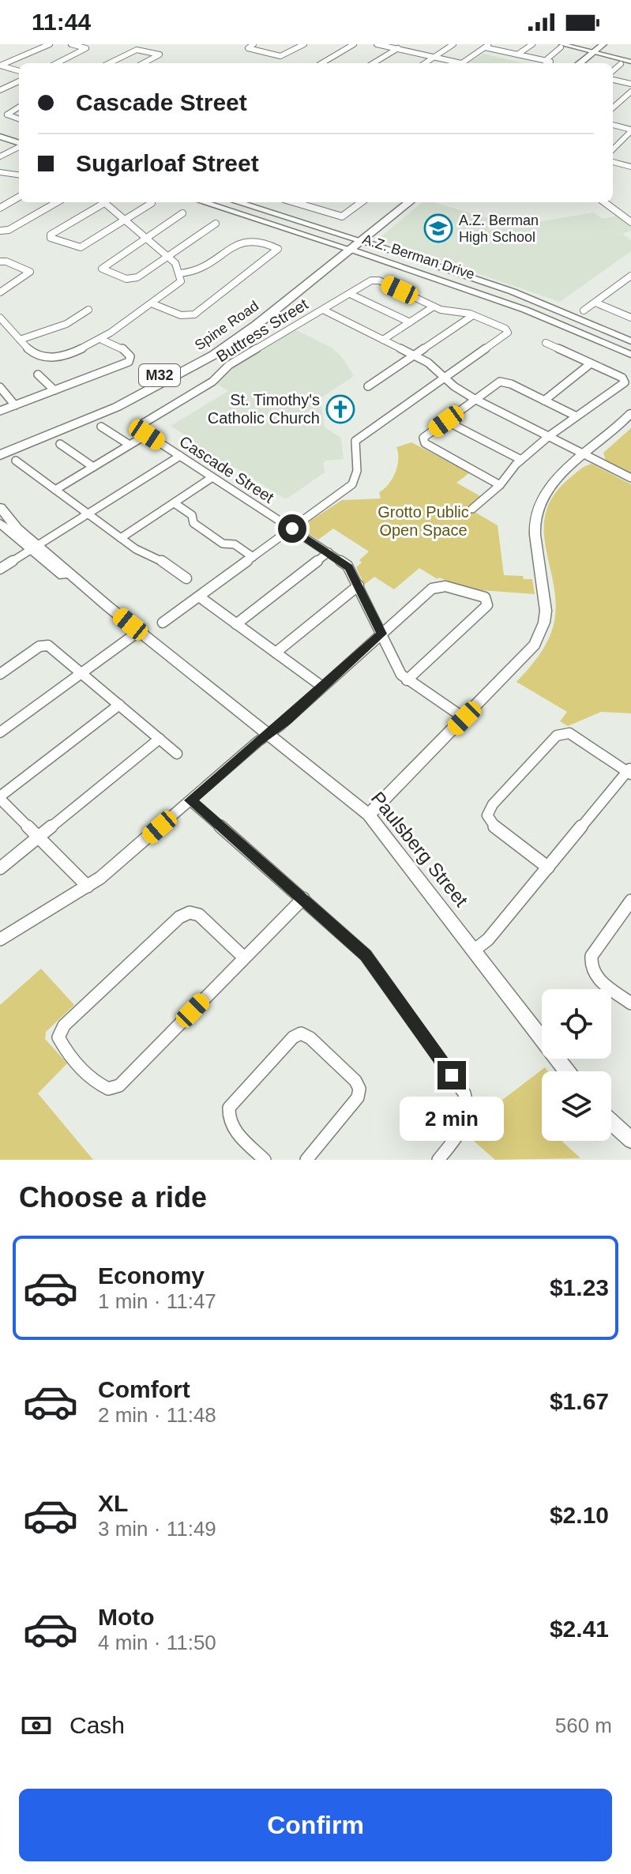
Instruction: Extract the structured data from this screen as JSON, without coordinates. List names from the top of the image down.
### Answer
{
  "streets": {
    "main road": ["A.Z. Berman Drive", "Spine Road", "M32"],
    "street": ["Buttress Street", "Cascade Street", "Paulsberg Street"]
  },
  "crossings": [
    ["A.Z. Berman Drive", "Spine Road"],
    ["Buttress Street", "Cascade Street"]
  ],
  "parks": ["Grotto Public Open Space"],
  "places": {
    "school or university": ["A.Z. Berman High School"],
    "church": ["St. Timothy's Catholic Church"]
  },
  "page": {
    "status": "11:44",
    "banner": ["Cascade Street", "Sugarloaf Street"],
    "bubble": "2 min",
    "heading": "Choose a ride",
    "list": [
      {
        "name": "Economy",
        "note": "1 min · 11:47",
        "value": "$1.23"
      },
      {
        "name": "Comfort",
        "note": "2 min · 11:48",
        "value": "$1.67"
      },
      {
        "name": "XL",
        "note": "3 min · 11:49",
        "value": "$2.10"
      },
      {
        "name": "Moto",
        "note": "4 min · 11:50",
        "value": "$2.41"
      }
    ],
    "pay": ["Cash", "560 m"],
    "buttons": "Confirm"
  }
}
